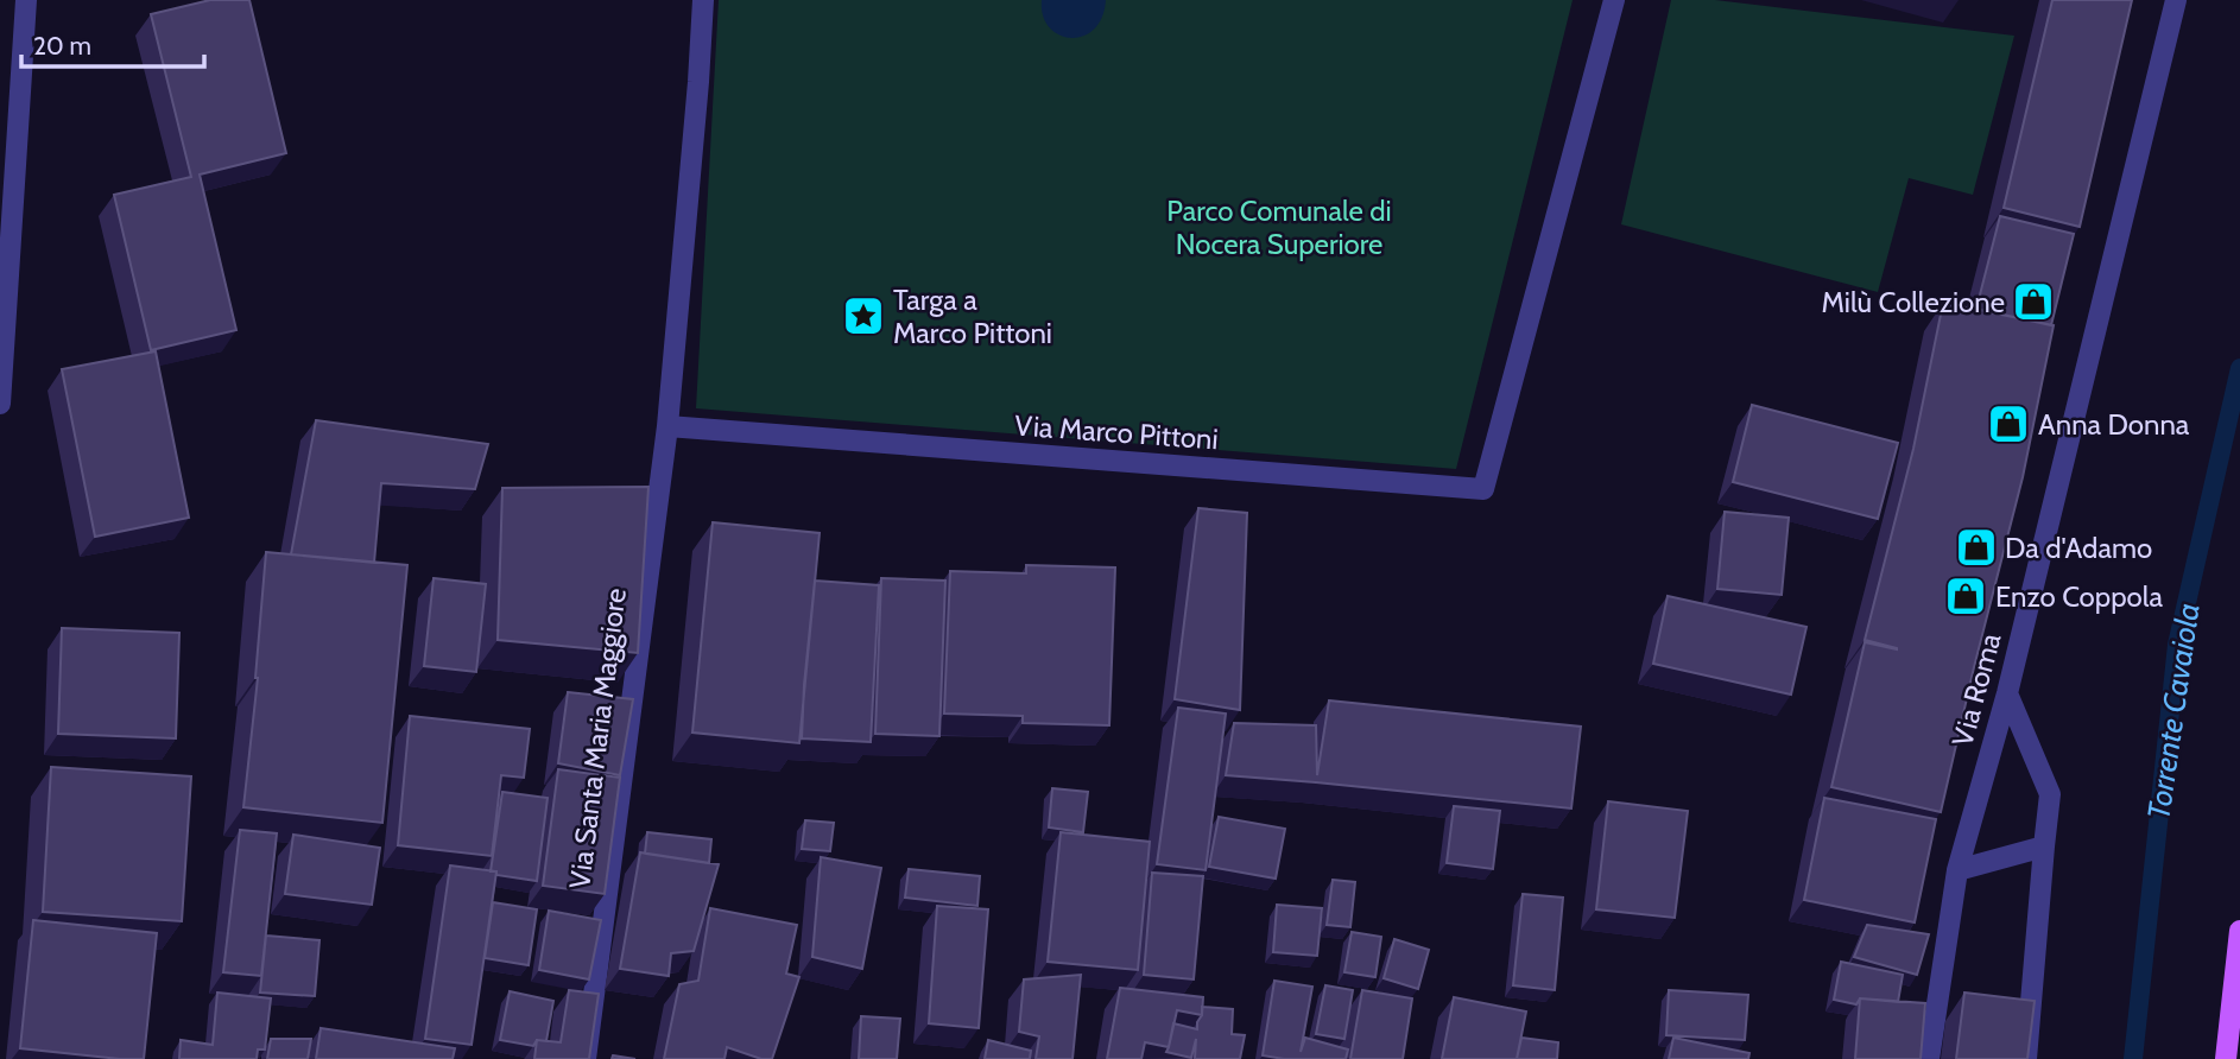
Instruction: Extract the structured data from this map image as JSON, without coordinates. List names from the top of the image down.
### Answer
{
  "streets": {
    "street": ["Via Marco Pittoni", "Via Roma", "Via Santa Maria Maggiore"]
  },
  "crossings": [
    ["Via Marco Pittoni", "Via Santa Maria Maggiore"]
  ],
  "water": ["Torrente Cavaiola"],
  "parks": ["Parco Comunale di Nocera Superiore"],
  "places": {
    "shop": [
      "Milù Collezione",
      "Anna Donna",
      "Da d'Adamo",
      "Enzo Coppola"
    ],
    "place": ["Targa a Marco Pittoni"]
  },
  "scale_bar": "20 m"
}
